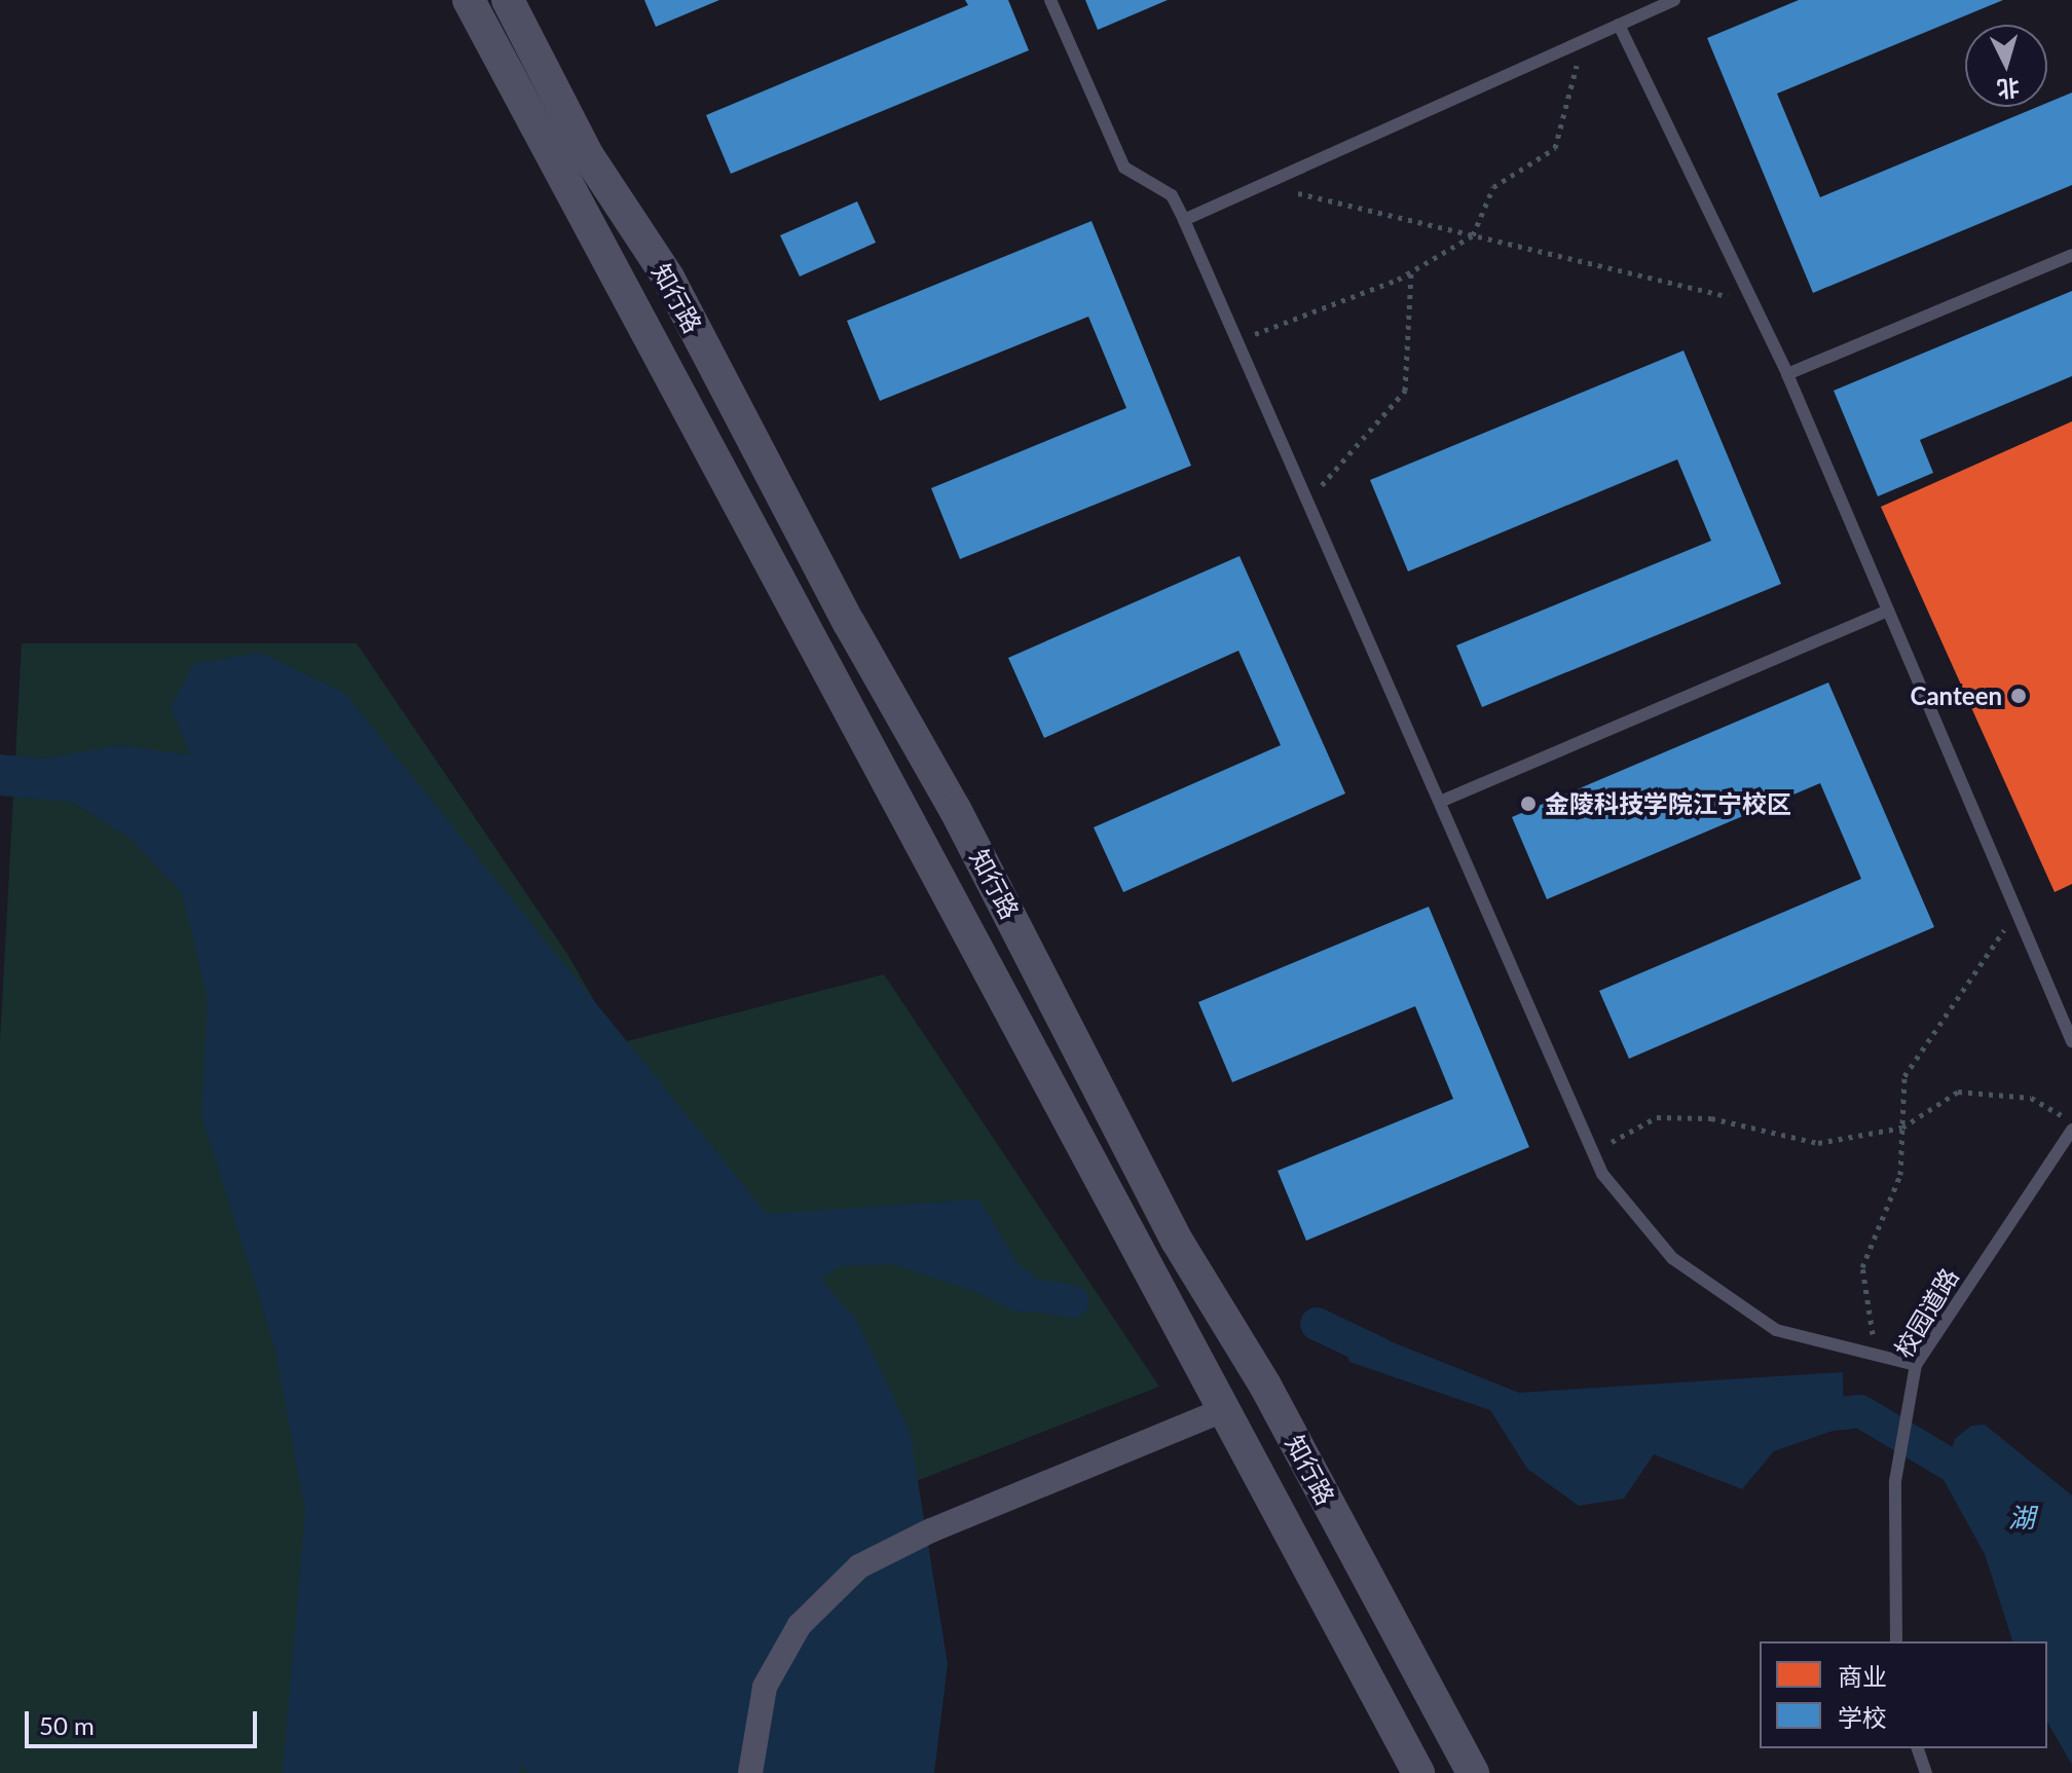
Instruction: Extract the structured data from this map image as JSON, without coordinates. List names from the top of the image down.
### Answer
{
  "streets": {
    "street": ["知行路"],
    "lane": ["校园道路"]
  },
  "water": ["湖"],
  "places": ["Canteen", "金陵科技学院江宁校区"],
  "legend": ["商业", "学校"],
  "scale_bar": "50 m",
  "north": "bottom"
}
